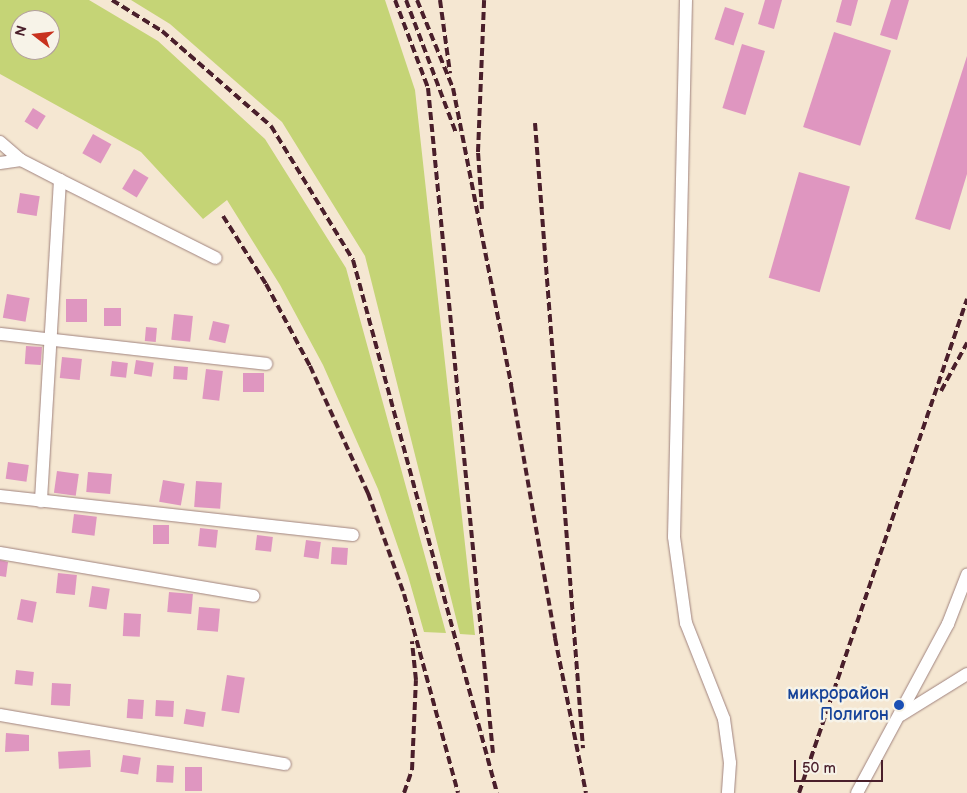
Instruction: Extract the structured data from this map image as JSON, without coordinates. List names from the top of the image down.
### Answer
{
  "places": ["микрорайон Полигон"],
  "scale_bar": "50 m",
  "north": "left"
}
